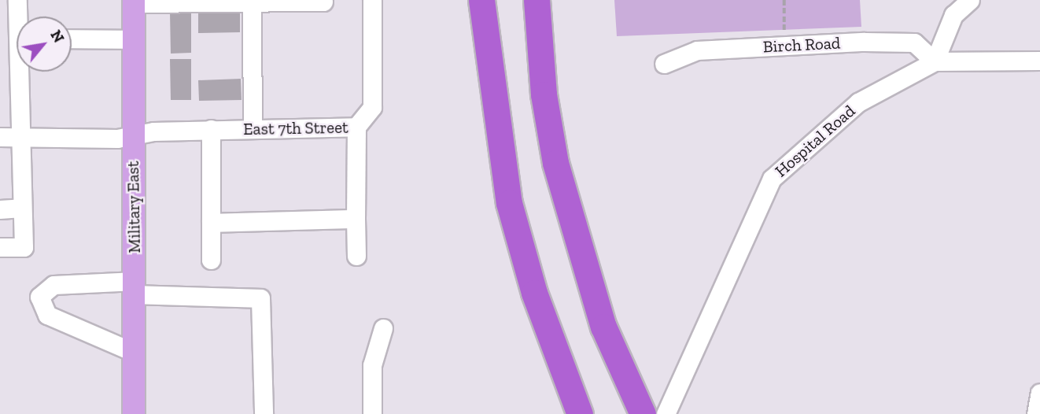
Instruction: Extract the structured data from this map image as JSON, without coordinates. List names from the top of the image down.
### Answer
{
  "streets": {
    "main road": ["Military East"],
    "street": ["Birch Road", "East 7th Street", "Hospital Road"]
  },
  "crossings": [
    ["Birch Road", "Hospital Road"],
    ["East 7th Street", "Military East"]
  ],
  "north": "top right"
}
